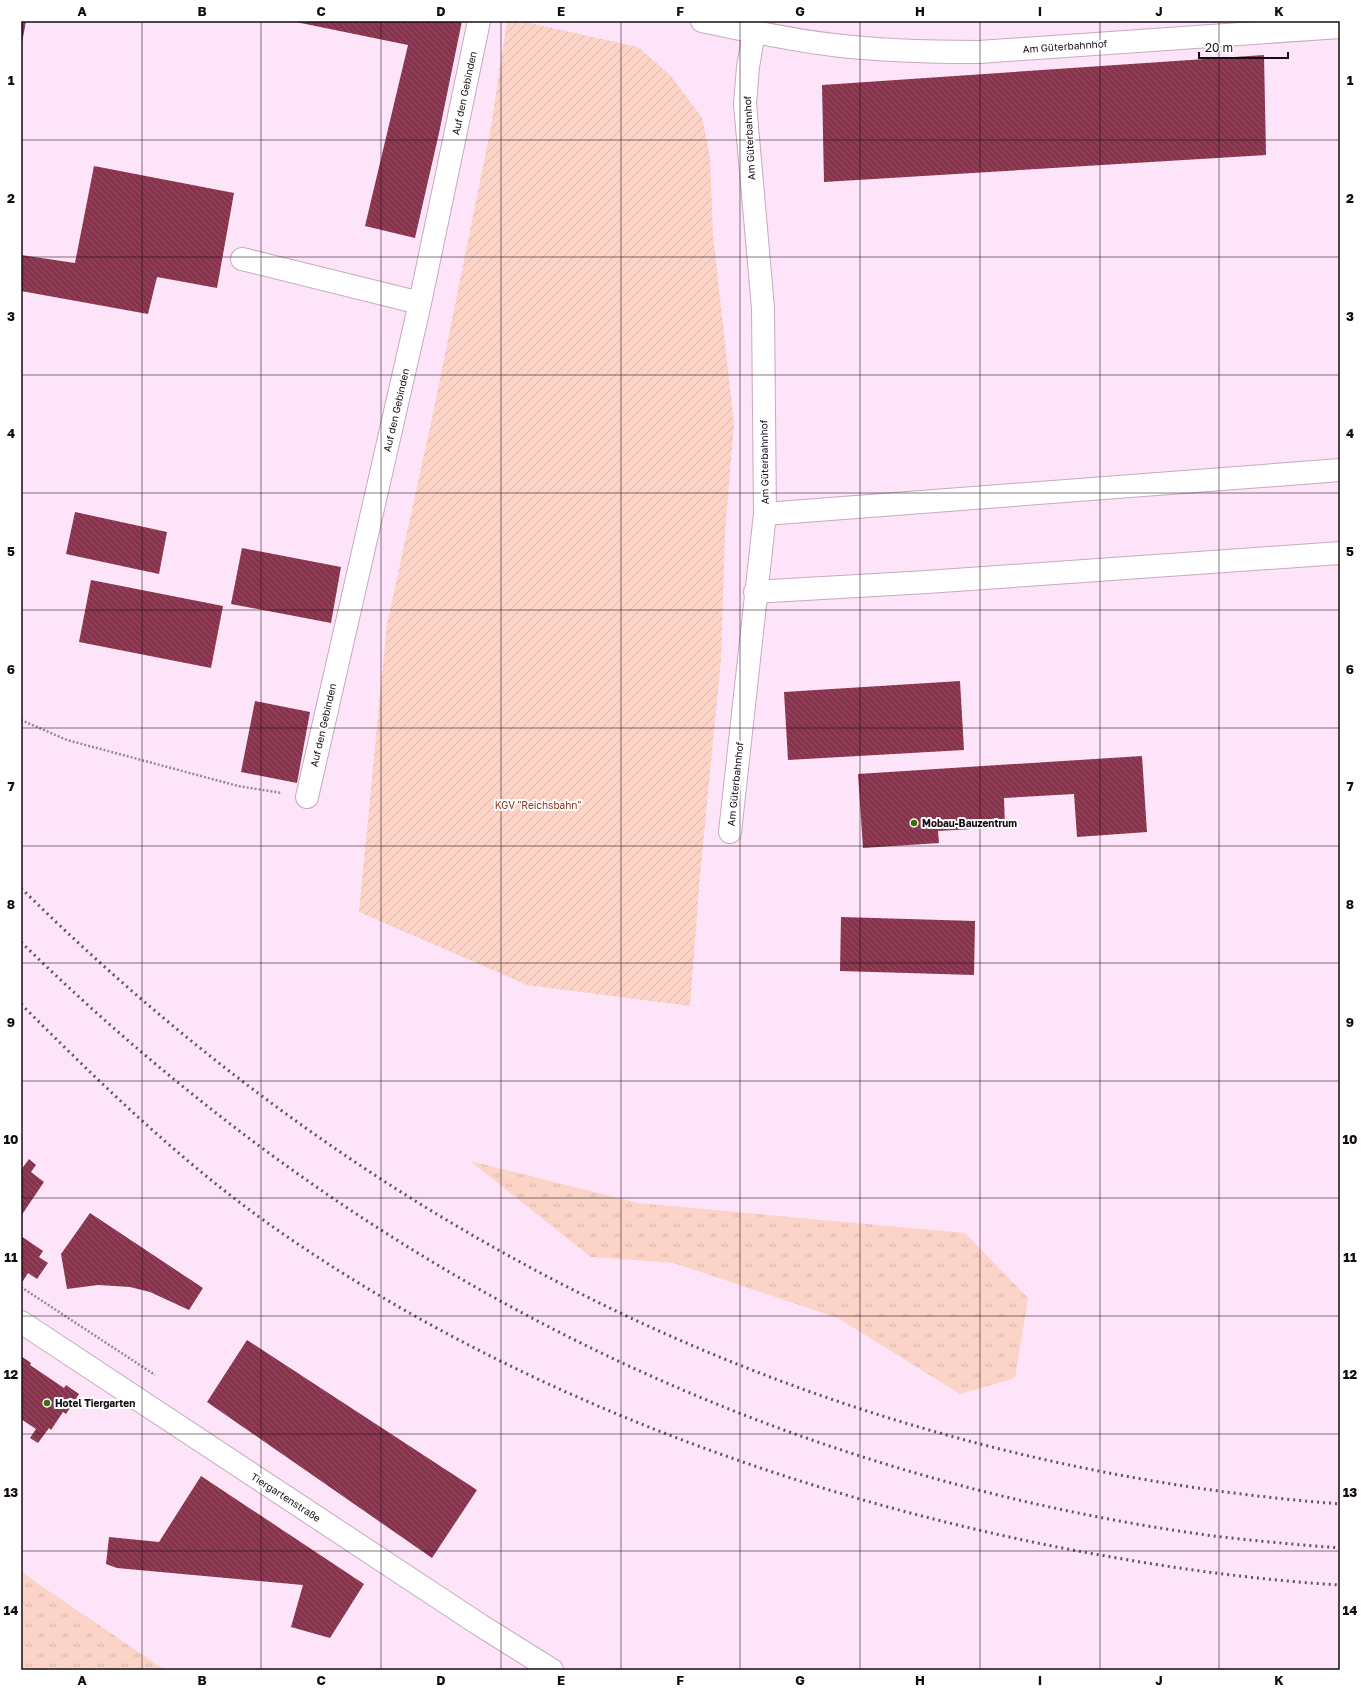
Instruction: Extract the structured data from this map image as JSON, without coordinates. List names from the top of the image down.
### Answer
{
  "streets": {
    "street": ["Am Güterbahnhof", "Auf den Gebinden", "Tiergartenstraße"]
  },
  "parks": ["KGV \"Reichsbahn\""],
  "places": ["Mobau-Bauzentrum", "Hotel Tiergarten"],
  "scale_bar": "20 m",
  "grid": {
    "columns": [
      "A",
      "B",
      "C",
      "D",
      "E",
      "F",
      "G",
      "H",
      "I",
      "J",
      "K"
    ],
    "rows": [
      "1",
      "2",
      "3",
      "4",
      "5",
      "6",
      "7",
      "8",
      "9",
      "10",
      "11",
      "12",
      "13",
      "14"
    ]
  }
}
